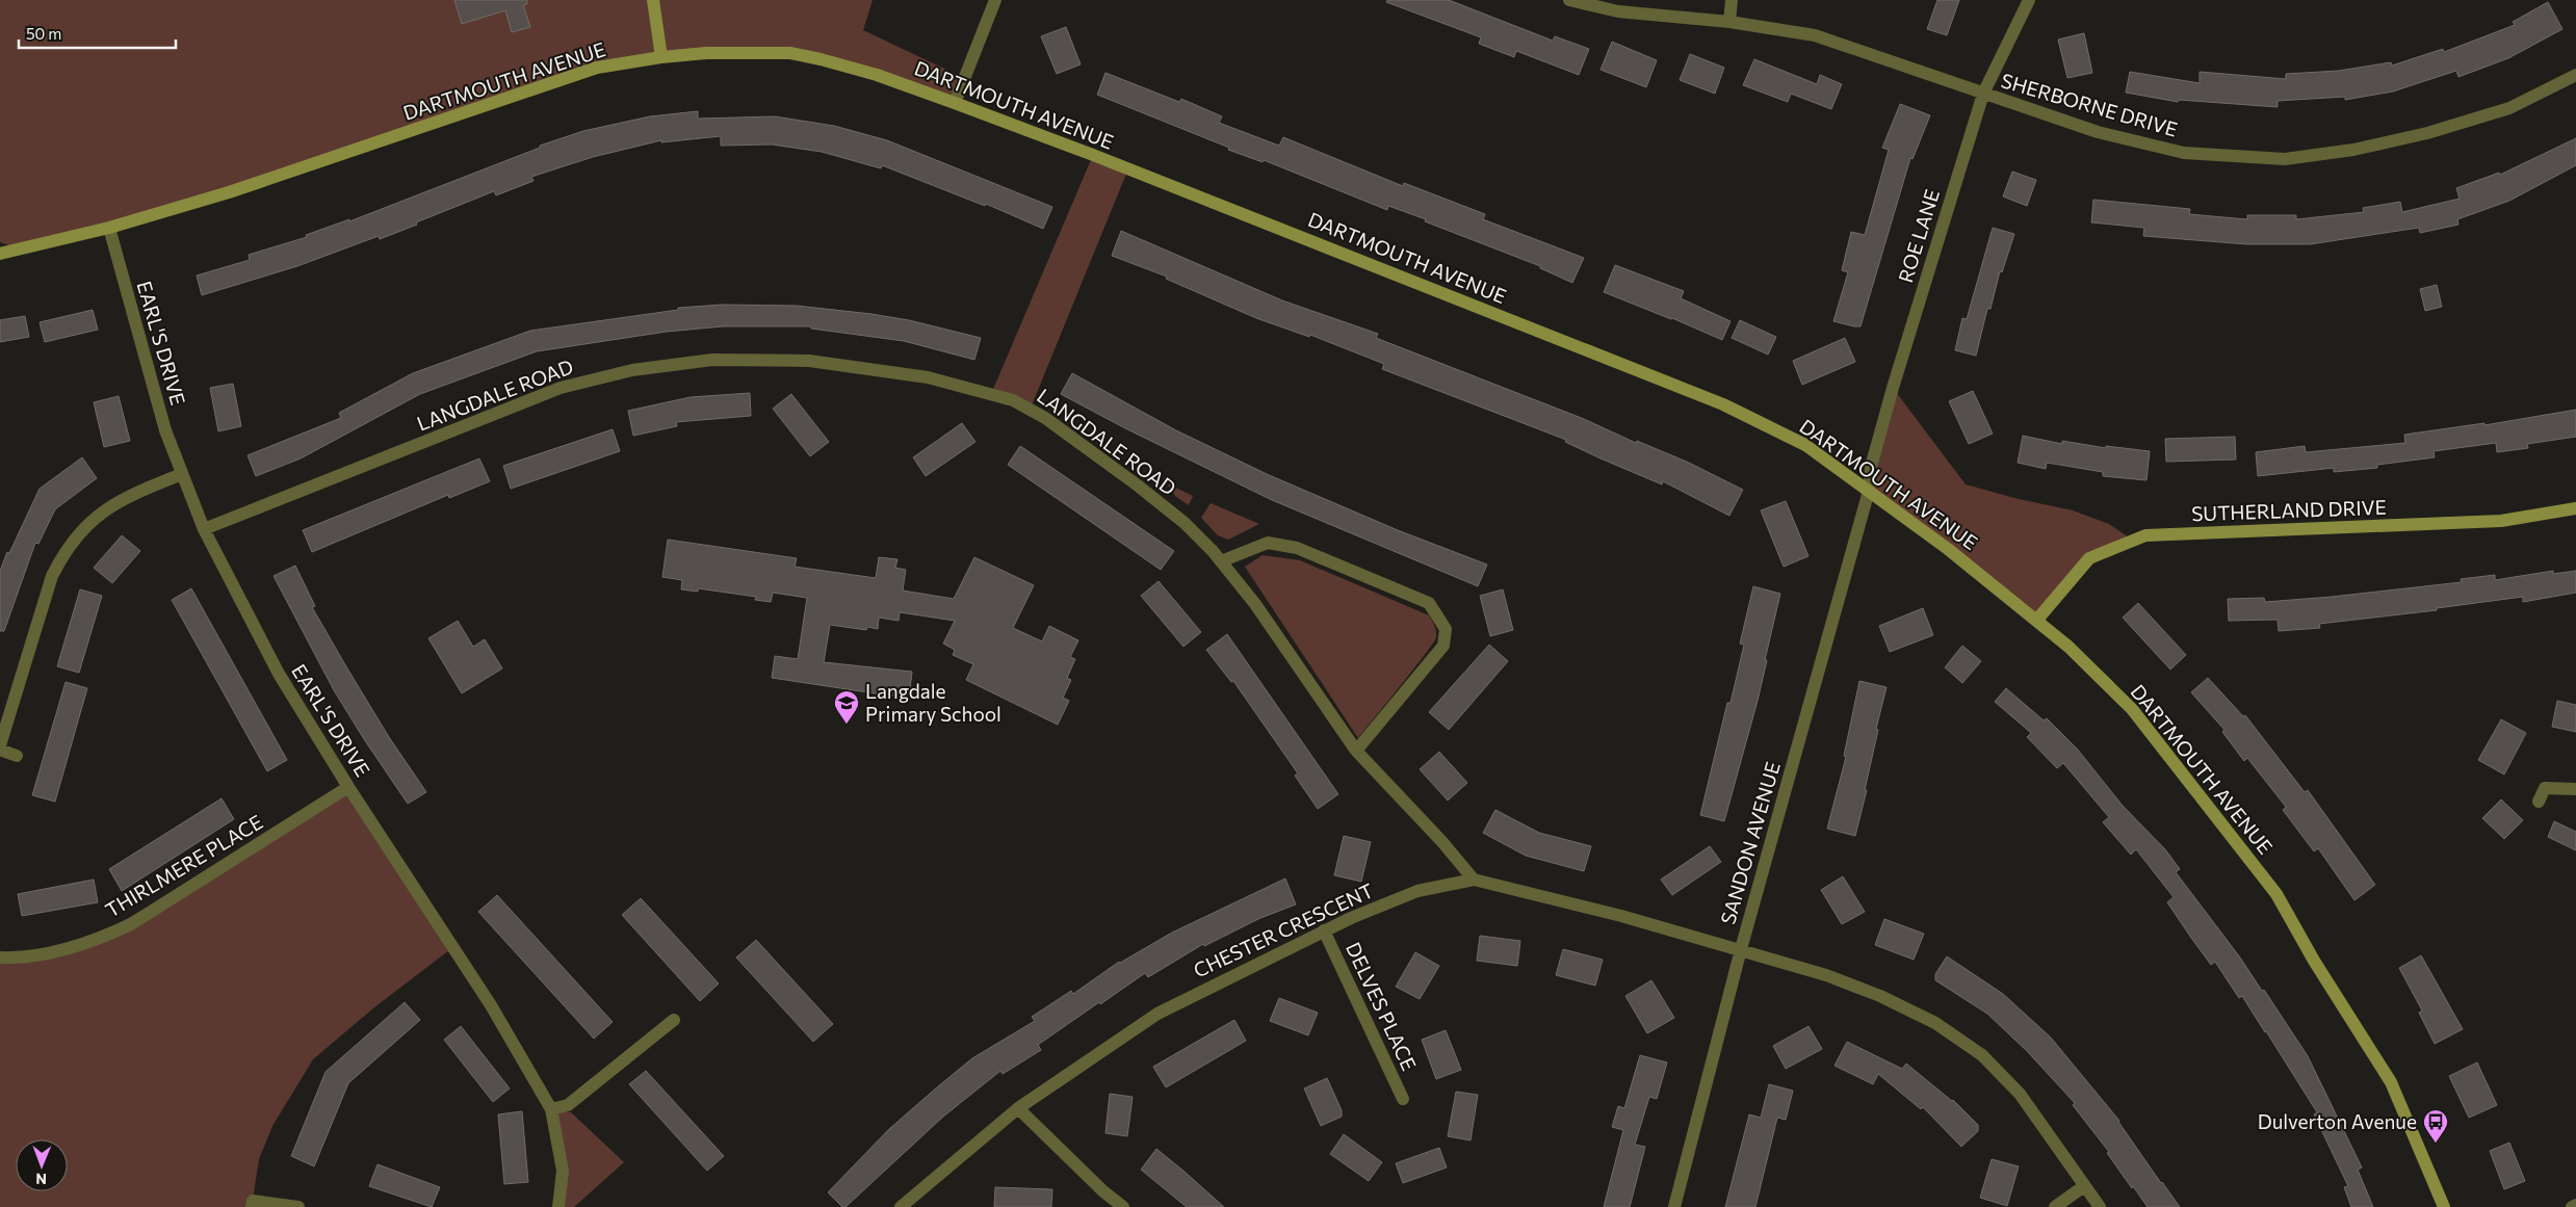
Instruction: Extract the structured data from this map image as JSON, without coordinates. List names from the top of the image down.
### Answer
{
  "streets": {
    "street": [
      "DARTMOUTH AVENUE",
      "SHERBORNE DRIVE",
      "ROE LANE",
      "EARL'S DRIVE",
      "LANGDALE ROAD",
      "SUTHERLAND DRIVE",
      "SANDON AVENUE",
      "THIRLMERE PLACE",
      "CHESTER CRESCENT",
      "DELVES PLACE"
    ]
  },
  "crossings": [
    ["DARTMOUTH AVENUE", "ROE LANE"],
    ["DARTMOUTH AVENUE", "EARL'S DRIVE"],
    ["DARTMOUTH AVENUE", "SUTHERLAND DRIVE"],
    ["DARTMOUTH AVENUE", "SANDON AVENUE"],
    ["SHERBORNE DRIVE", "ROE LANE"],
    ["ROE LANE", "SANDON AVENUE"],
    ["EARL'S DRIVE", "LANGDALE ROAD"],
    ["EARL'S DRIVE", "THIRLMERE PLACE"],
    ["LANGDALE ROAD", "CHESTER CRESCENT"],
    ["SANDON AVENUE", "CHESTER CRESCENT"],
    ["CHESTER CRESCENT", "DELVES PLACE"]
  ],
  "places": {
    "school or university": ["Langdale Primary School"],
    "bus stop": ["Dulverton Avenue"]
  },
  "scale_bar": "50 m",
  "north": "bottom"
}
